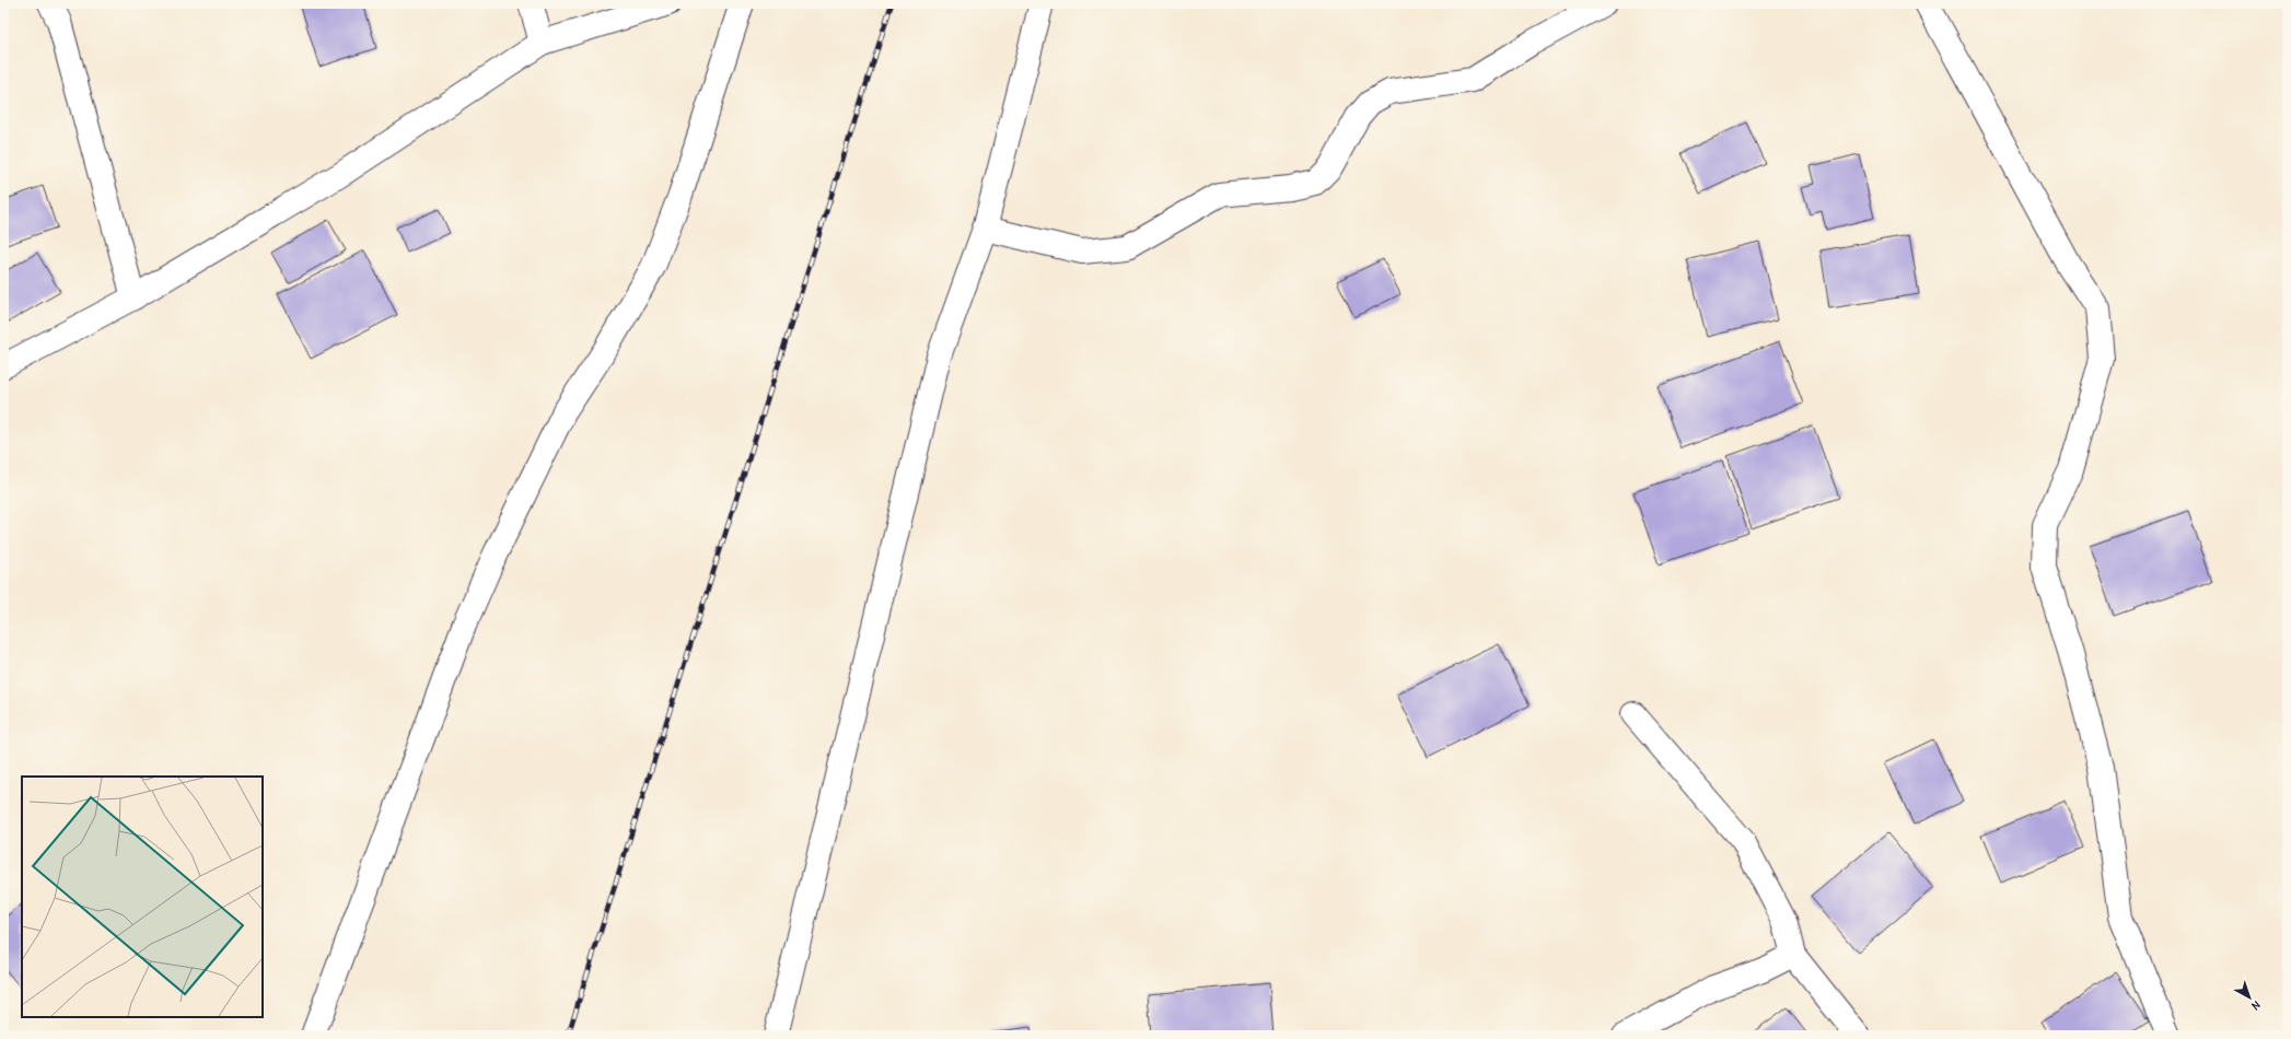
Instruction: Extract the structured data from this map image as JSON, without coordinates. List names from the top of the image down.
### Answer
{
  "north": "bottom right"
}
